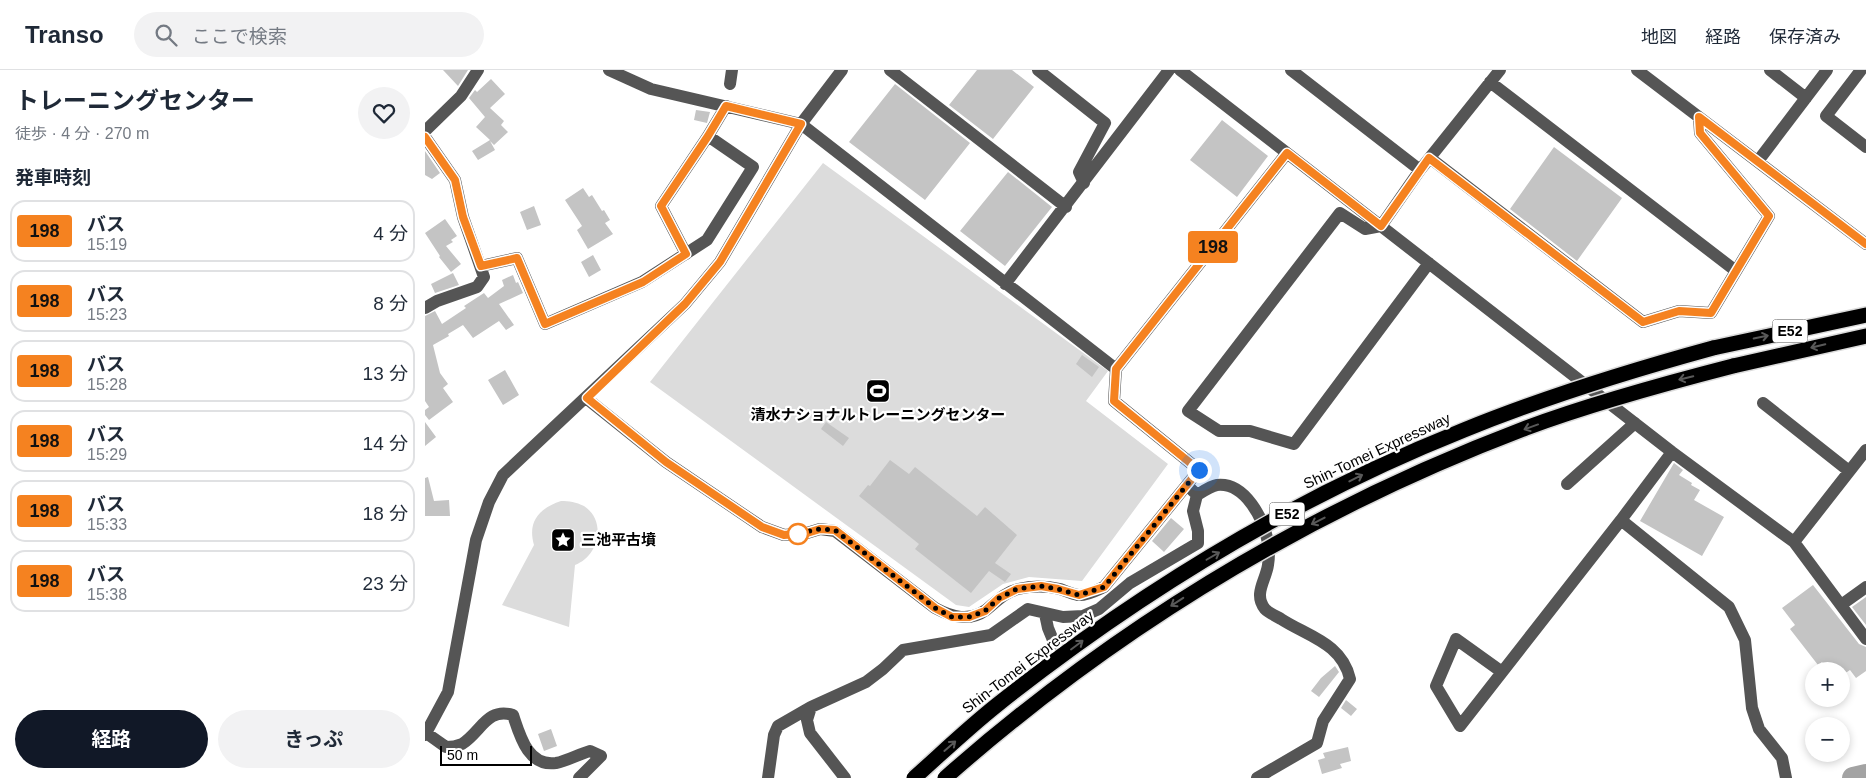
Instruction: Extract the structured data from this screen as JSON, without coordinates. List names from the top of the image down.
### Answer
{
  "streets": {
    "highway": ["E52", "Shin-Tomei Expressway"]
  },
  "places": {
    "sports": ["清水ナショナルトレーニングセンター"],
    "place": ["三池平古墳"]
  },
  "lines": ["bus line 198"],
  "scale_bar": "50 m",
  "page": {
    "header": "Transo",
    "search": "ここで検索",
    "nav": ["地図", "経路", "保存済み"],
    "heading": [
      ["トレーニングセンター", "徒歩 · 4 分 · 270 m"],
      "発車時刻"
    ],
    "on_map": "198",
    "list": [
      {
        "mark": "198",
        "name": "バス",
        "note": "15:19",
        "value": "4 分"
      },
      {
        "mark": "198",
        "name": "バス",
        "note": "15:23",
        "value": "8 分"
      },
      {
        "mark": "198",
        "name": "バス",
        "note": "15:28",
        "value": "13 分"
      },
      {
        "mark": "198",
        "name": "バス",
        "note": "15:29",
        "value": "14 分"
      },
      {
        "mark": "198",
        "name": "バス",
        "note": "15:33",
        "value": "18 分"
      },
      {
        "mark": "198",
        "name": "バス",
        "note": "15:38",
        "value": "23 分"
      }
    ],
    "map_buttons": ["+", "−"],
    "buttons": ["経路", "きっぷ"],
    "scale": "50 m"
  }
}
